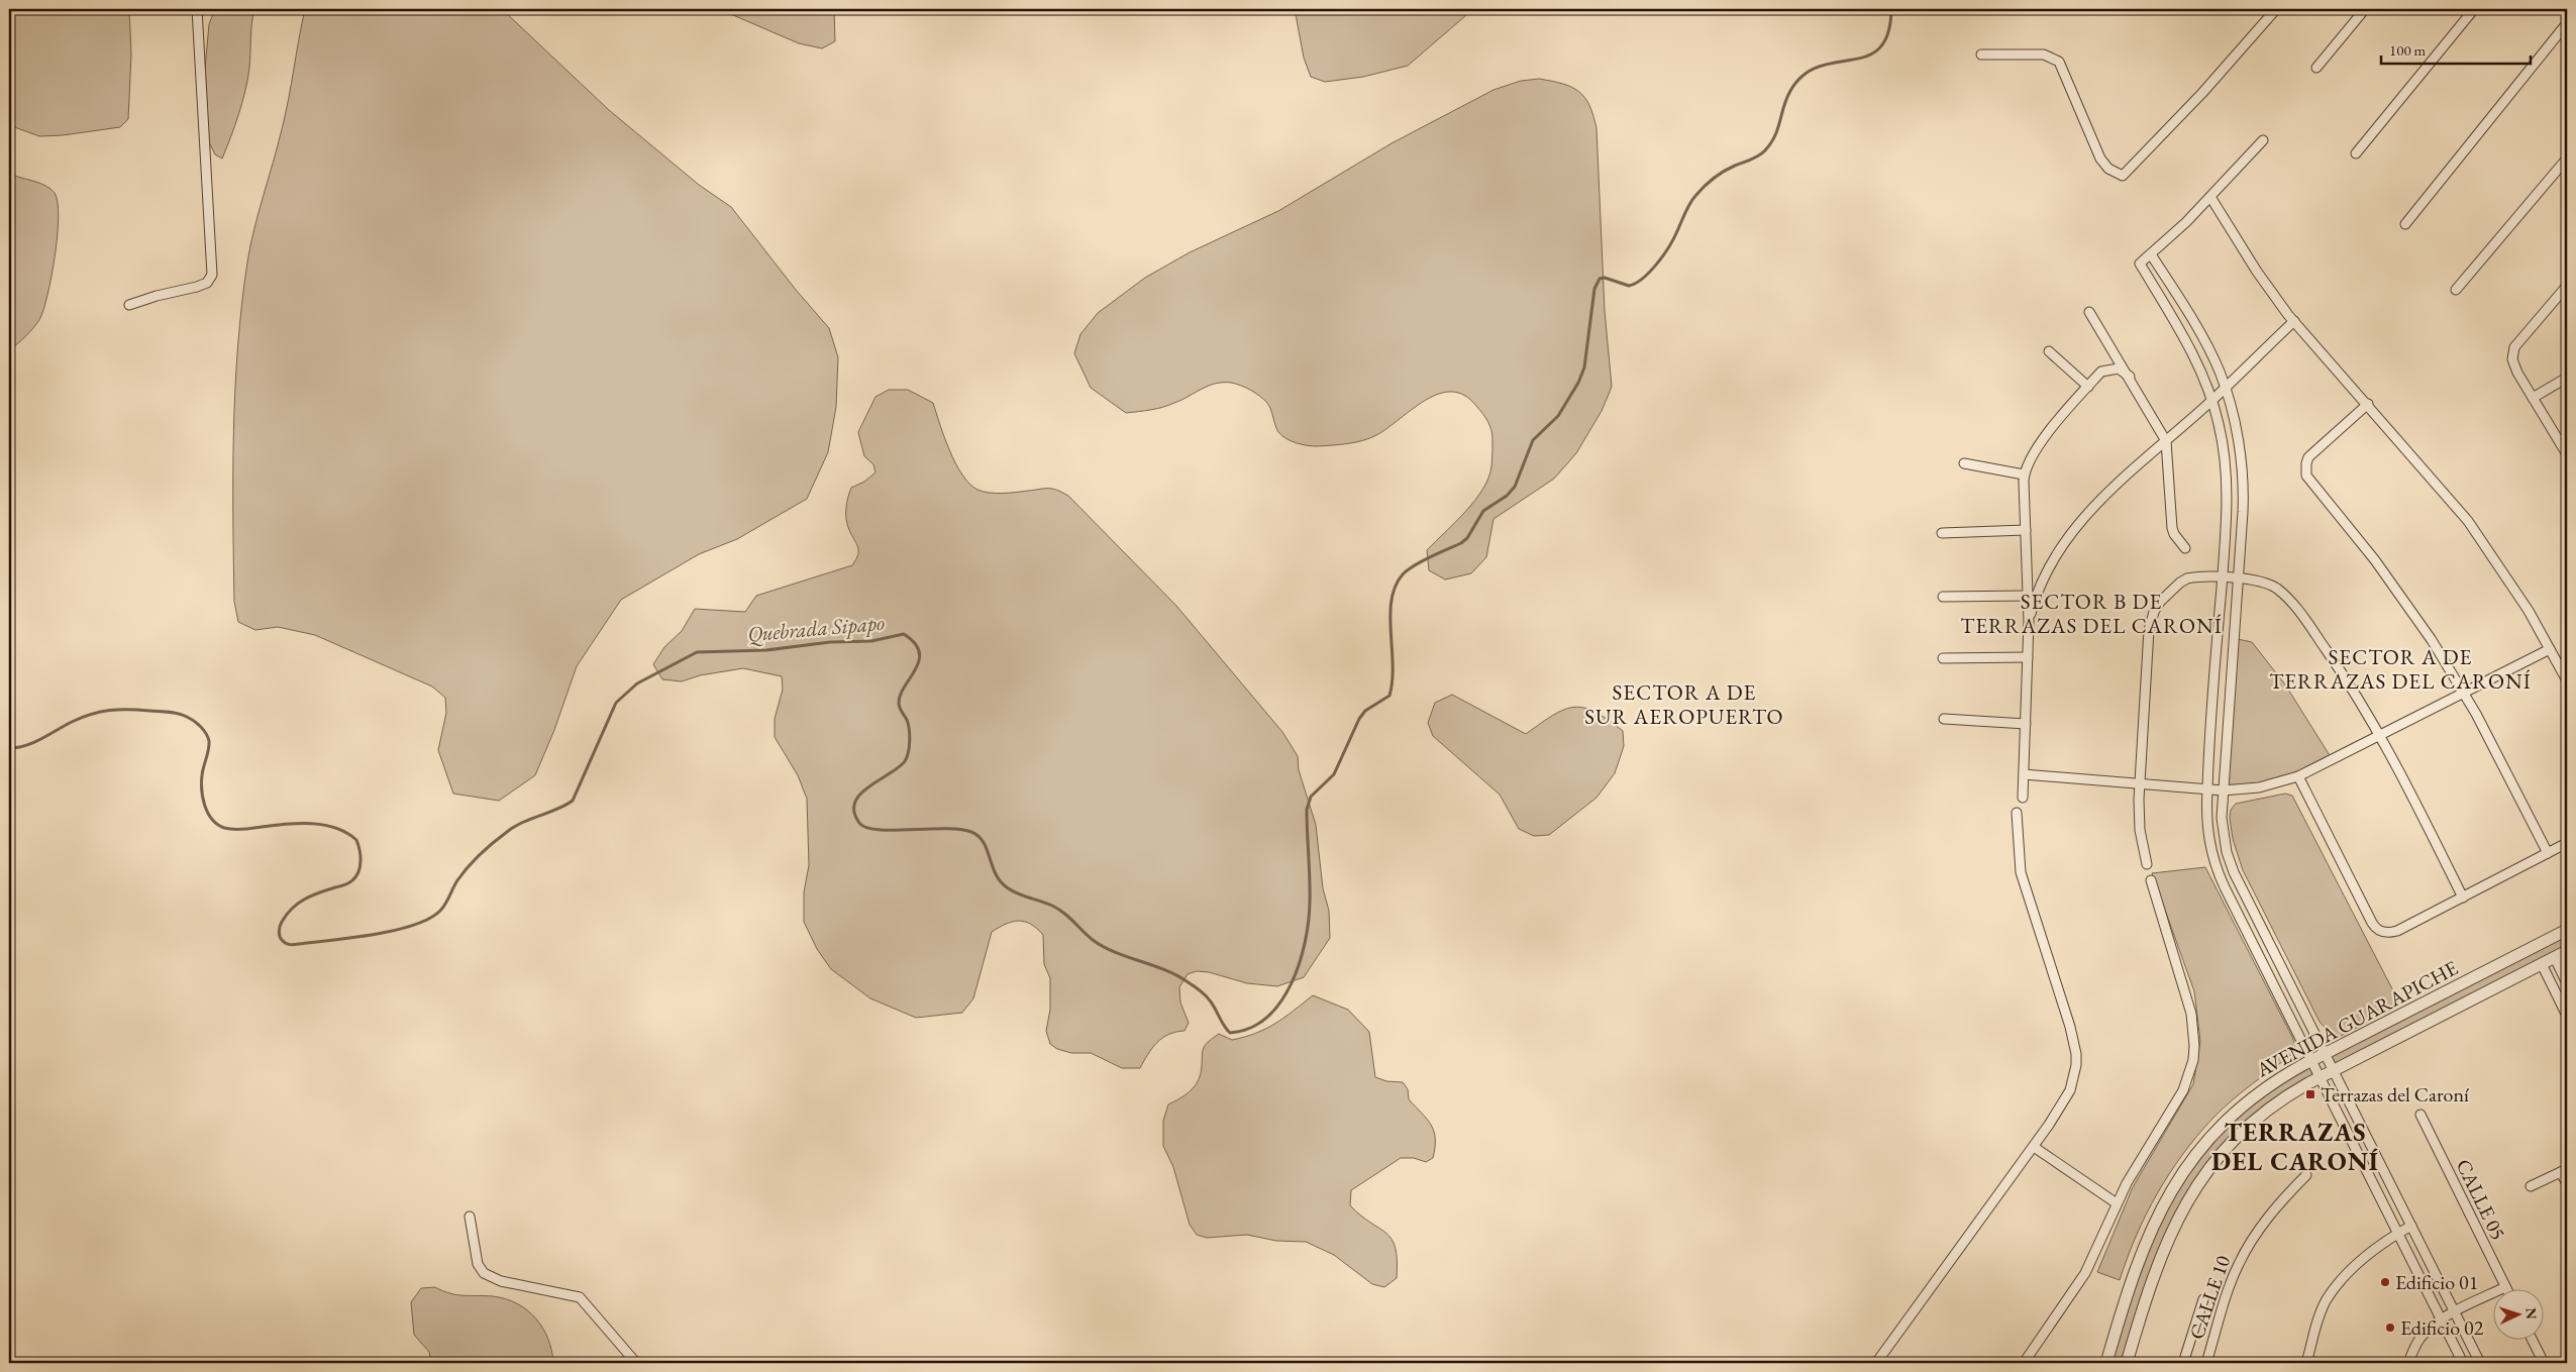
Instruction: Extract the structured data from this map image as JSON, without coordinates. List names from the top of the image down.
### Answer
{
  "streets": {
    "street": ["AVENIDA GUARAPICHE", "CALLE 05", "CALLE 10"]
  },
  "districts": [
    "SECTOR B DE TERRAZAS DEL CARONÍ",
    "SECTOR A DE TERRAZAS DEL CARONÍ",
    "SECTOR A DE SUR AEROPUERTO",
    "TERRAZAS DEL CARONÍ"
  ],
  "water": ["Quebrada Sipapo"],
  "places": {
    "transit": ["Terrazas del Caroní"],
    "other": ["Edificio 01", "Edificio 02"]
  },
  "scale_bar": "100 m",
  "north": "right"
}
